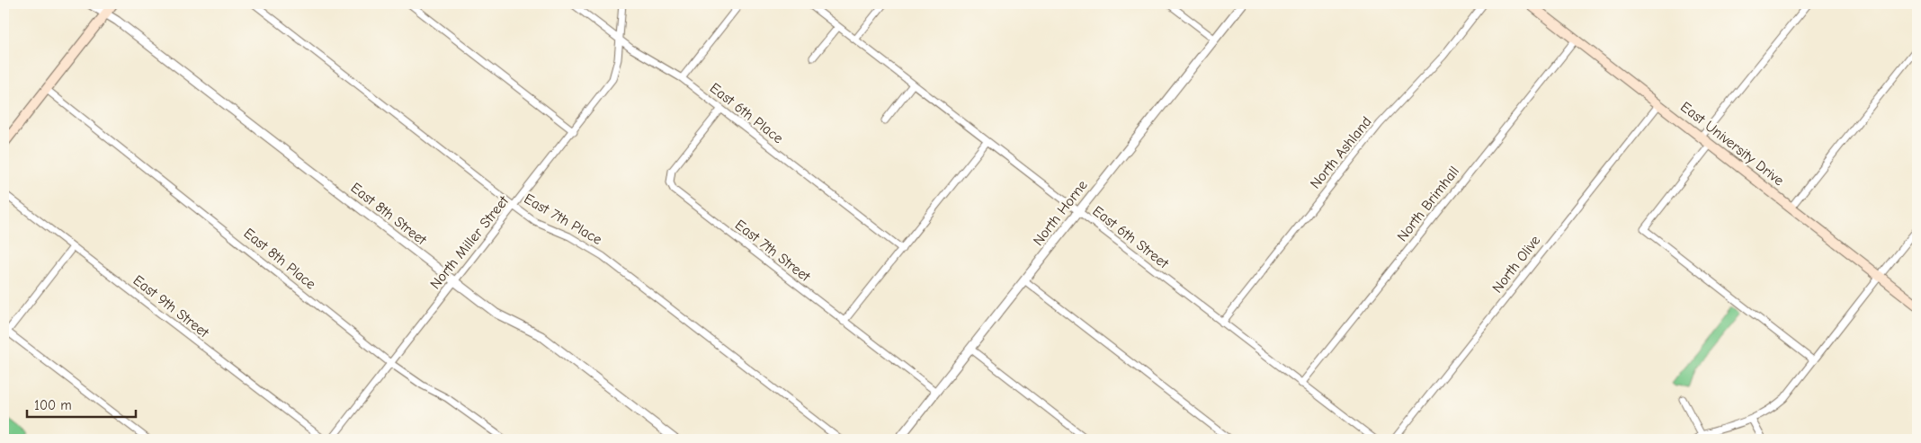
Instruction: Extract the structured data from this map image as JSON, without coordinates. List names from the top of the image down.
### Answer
{
  "streets": {
    "main road": ["East University Drive"],
    "street": [
      "East 6th Place",
      "North Ashland",
      "North Brimhall",
      "North Horne",
      "East 8th Street",
      "East 7th Place",
      "East 6th Street",
      "North Miller Street",
      "East 7th Street",
      "East 8th Place",
      "North Olive",
      "East 9th Street"
    ]
  },
  "crossings": [
    ["East 6th Place", "North Miller Street"],
    ["East 6th Place", "East 7th Street"],
    ["East University Drive", "North Brimhall"],
    ["East University Drive", "North Olive"],
    ["North Ashland", "East 6th Street"],
    ["North Brimhall", "East 6th Street"],
    ["North Horne", "East 6th Street"],
    ["North Horne", "East 7th Street"],
    ["East 8th Street", "North Miller Street"],
    ["East 7th Place", "North Miller Street"],
    ["North Miller Street", "East 8th Place"]
  ],
  "scale_bar": "100 m"
}
